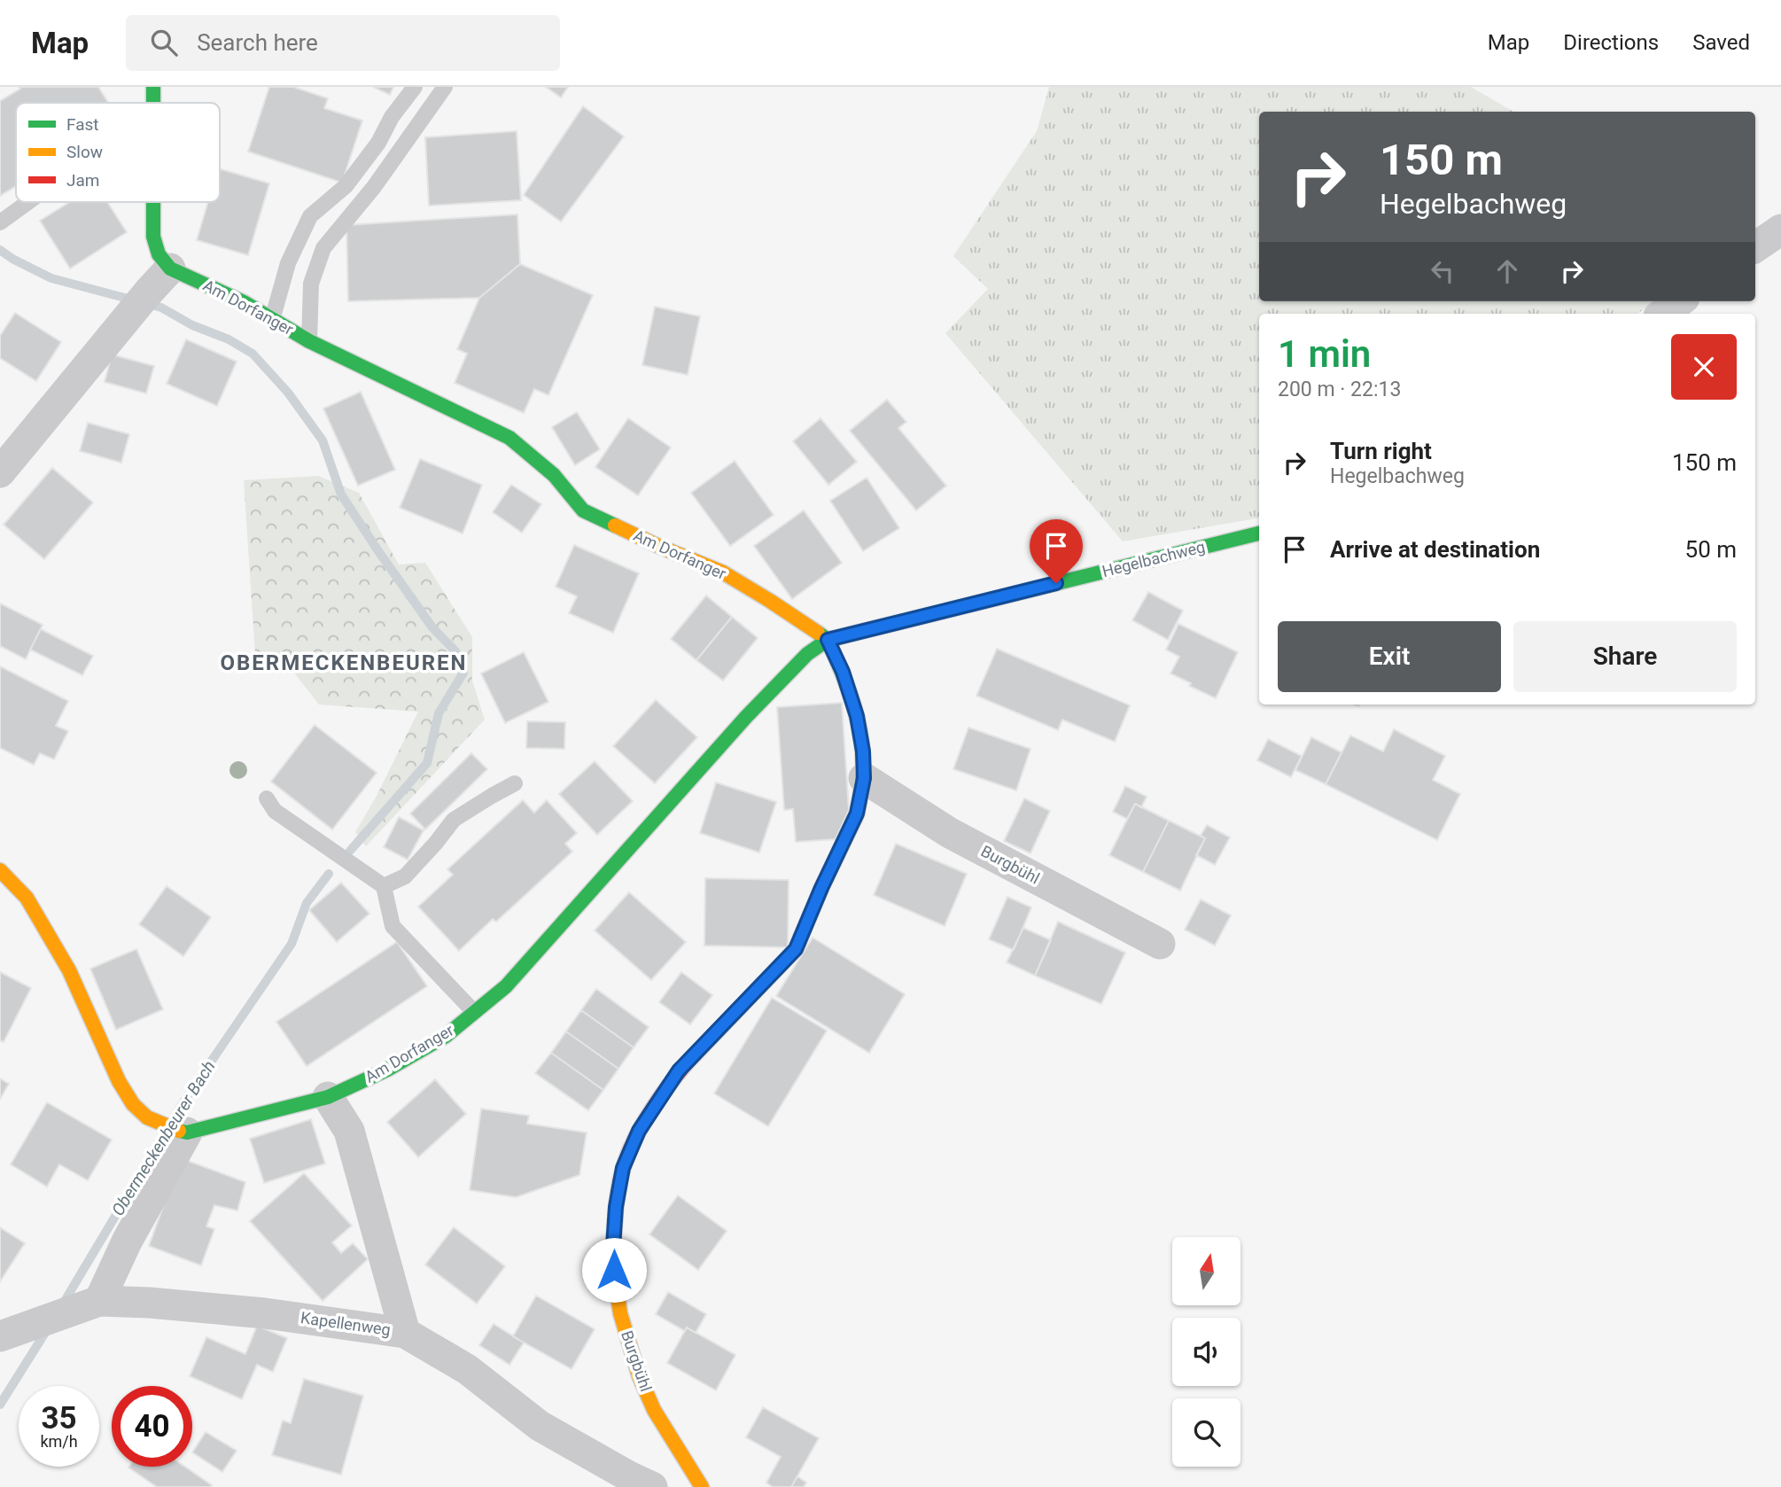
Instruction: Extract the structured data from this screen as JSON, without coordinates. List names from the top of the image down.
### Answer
{
  "streets": {
    "street": [
      "Am Dorfanger",
      "Hegelbachweg",
      "Burgbühl",
      "Kapellenweg"
    ]
  },
  "crossings": [
    ["Am Dorfanger", "Hegelbachweg"],
    ["Am Dorfanger", "Burgbühl"],
    ["Hegelbachweg", "Burgbühl"]
  ],
  "districts": ["OBERMECKENBEUREN"],
  "water": ["Obermeckenbeurer Bach"],
  "legend": ["Fast", "Slow", "Jam"],
  "north": "top",
  "page": {
    "header": "Map",
    "search": "Search here",
    "nav": ["Map", "Directions", "Saved"],
    "turn": ["150 m", "Hegelbachweg"],
    "heading": ["1 min", "200 m · 22:13"],
    "list": [
      {
        "name": "Turn right",
        "note": "Hegelbachweg",
        "value": "150 m"
      },
      {
        "name": "Arrive at destination",
        "value": "50 m"
      }
    ],
    "buttons": ["Exit", "Share"],
    "speed": "35 km/h",
    "limit": "40"
  }
}
